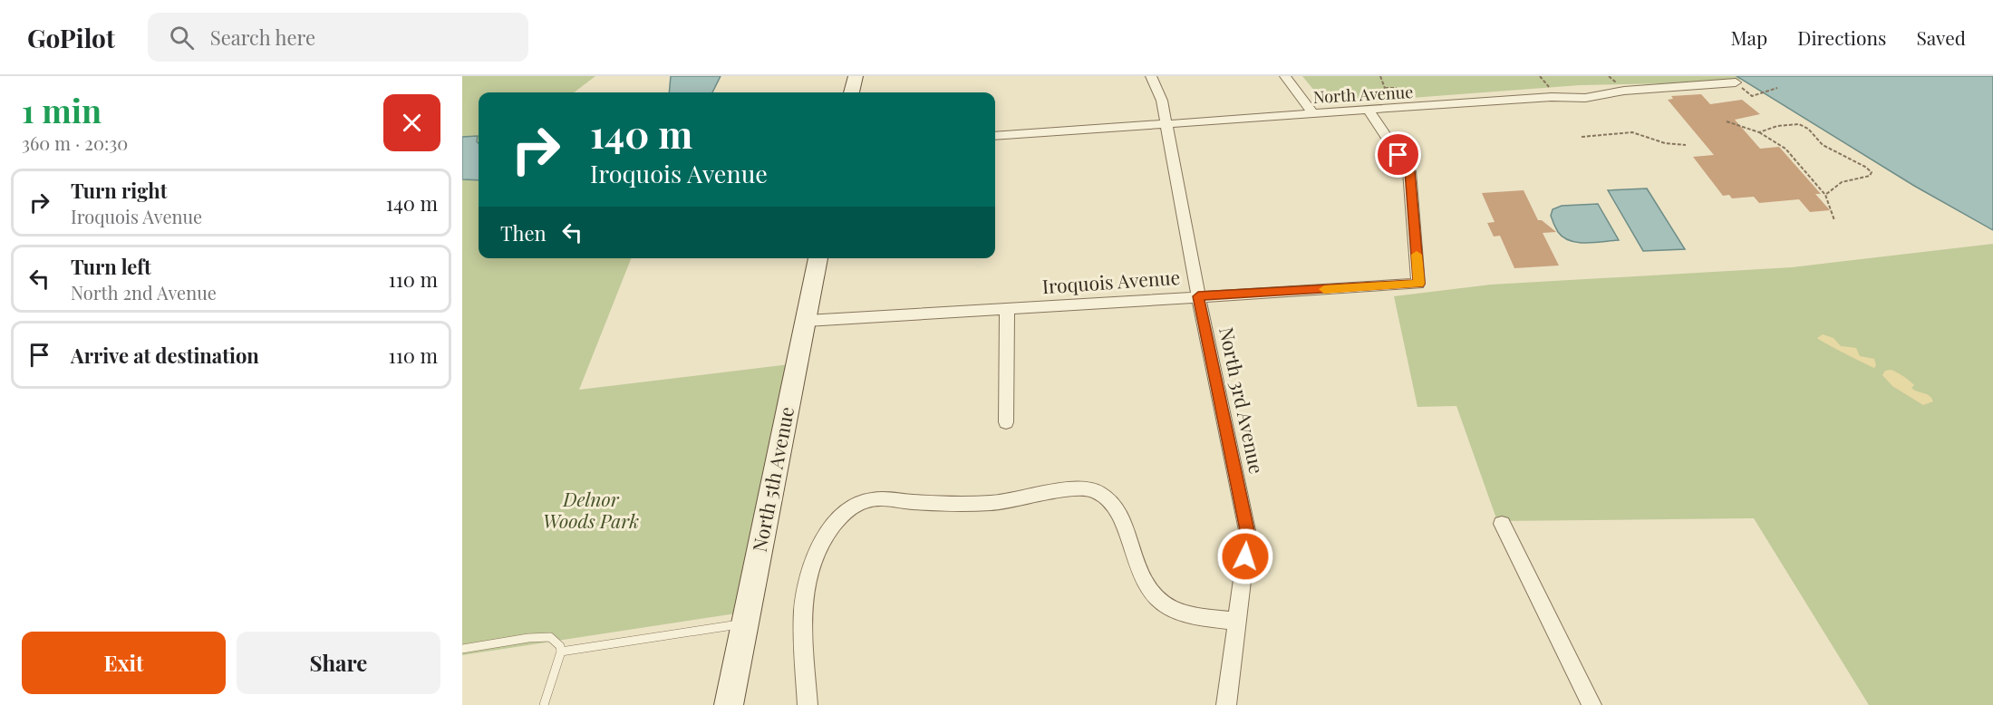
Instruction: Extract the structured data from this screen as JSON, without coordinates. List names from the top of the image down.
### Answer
{
  "streets": {
    "main road": ["North 5th Avenue"],
    "street": ["North Avenue", "Iroquois Avenue", "North 3rd Avenue"]
  },
  "crossings": [
    ["North Avenue", "Iroquois Avenue"],
    ["North Avenue", "North 3rd Avenue"],
    ["Iroquois Avenue", "North 3rd Avenue"],
    ["Iroquois Avenue", "North 5th Avenue"]
  ],
  "parks": ["Delnor Woods Park"],
  "page": {
    "header": "GoPilot",
    "search": "Search here",
    "nav": ["Map", "Directions", "Saved"],
    "heading": ["1 min", "360 m · 20:30"],
    "turn": ["140 m", "Iroquois Avenue"],
    "list": [
      {
        "name": "Turn right",
        "note": "Iroquois Avenue",
        "value": "140 m"
      },
      {
        "name": "Turn left",
        "note": "North 2nd Avenue",
        "value": "110 m"
      },
      {
        "name": "Arrive at destination",
        "value": "110 m"
      }
    ],
    "then": "Then",
    "buttons": ["Exit", "Share"]
  }
}
